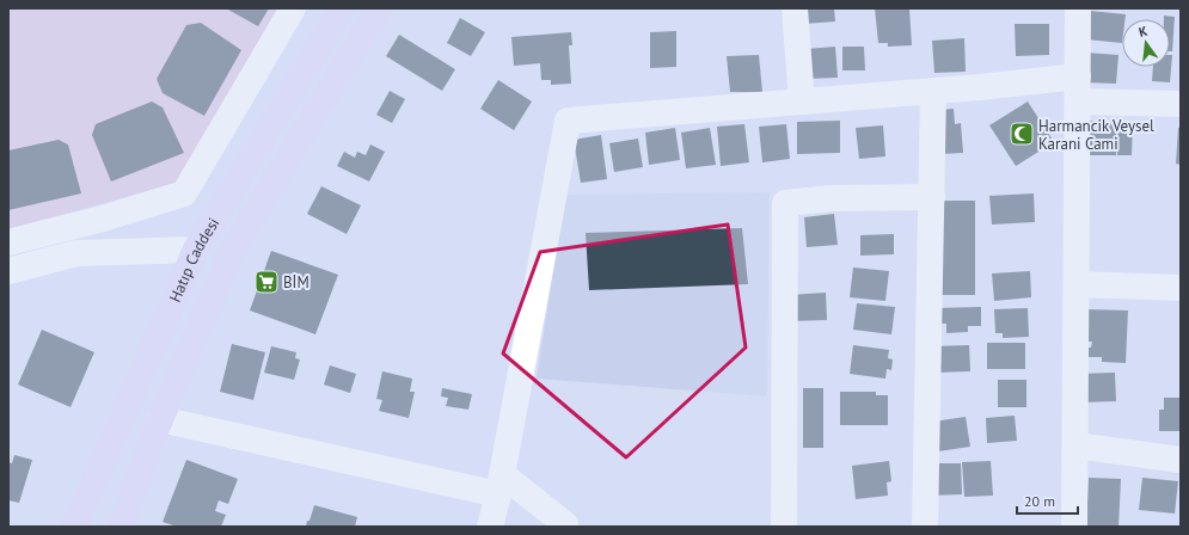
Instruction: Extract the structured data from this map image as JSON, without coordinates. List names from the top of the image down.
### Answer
{
  "streets": {
    "main road": ["Hatıp Caddesi"]
  },
  "places": {
    "mosque": ["Harmancik Veysel Karani Cami"],
    "supermarket": ["BİM"]
  },
  "scale_bar": "20 m",
  "north": "top"
}
